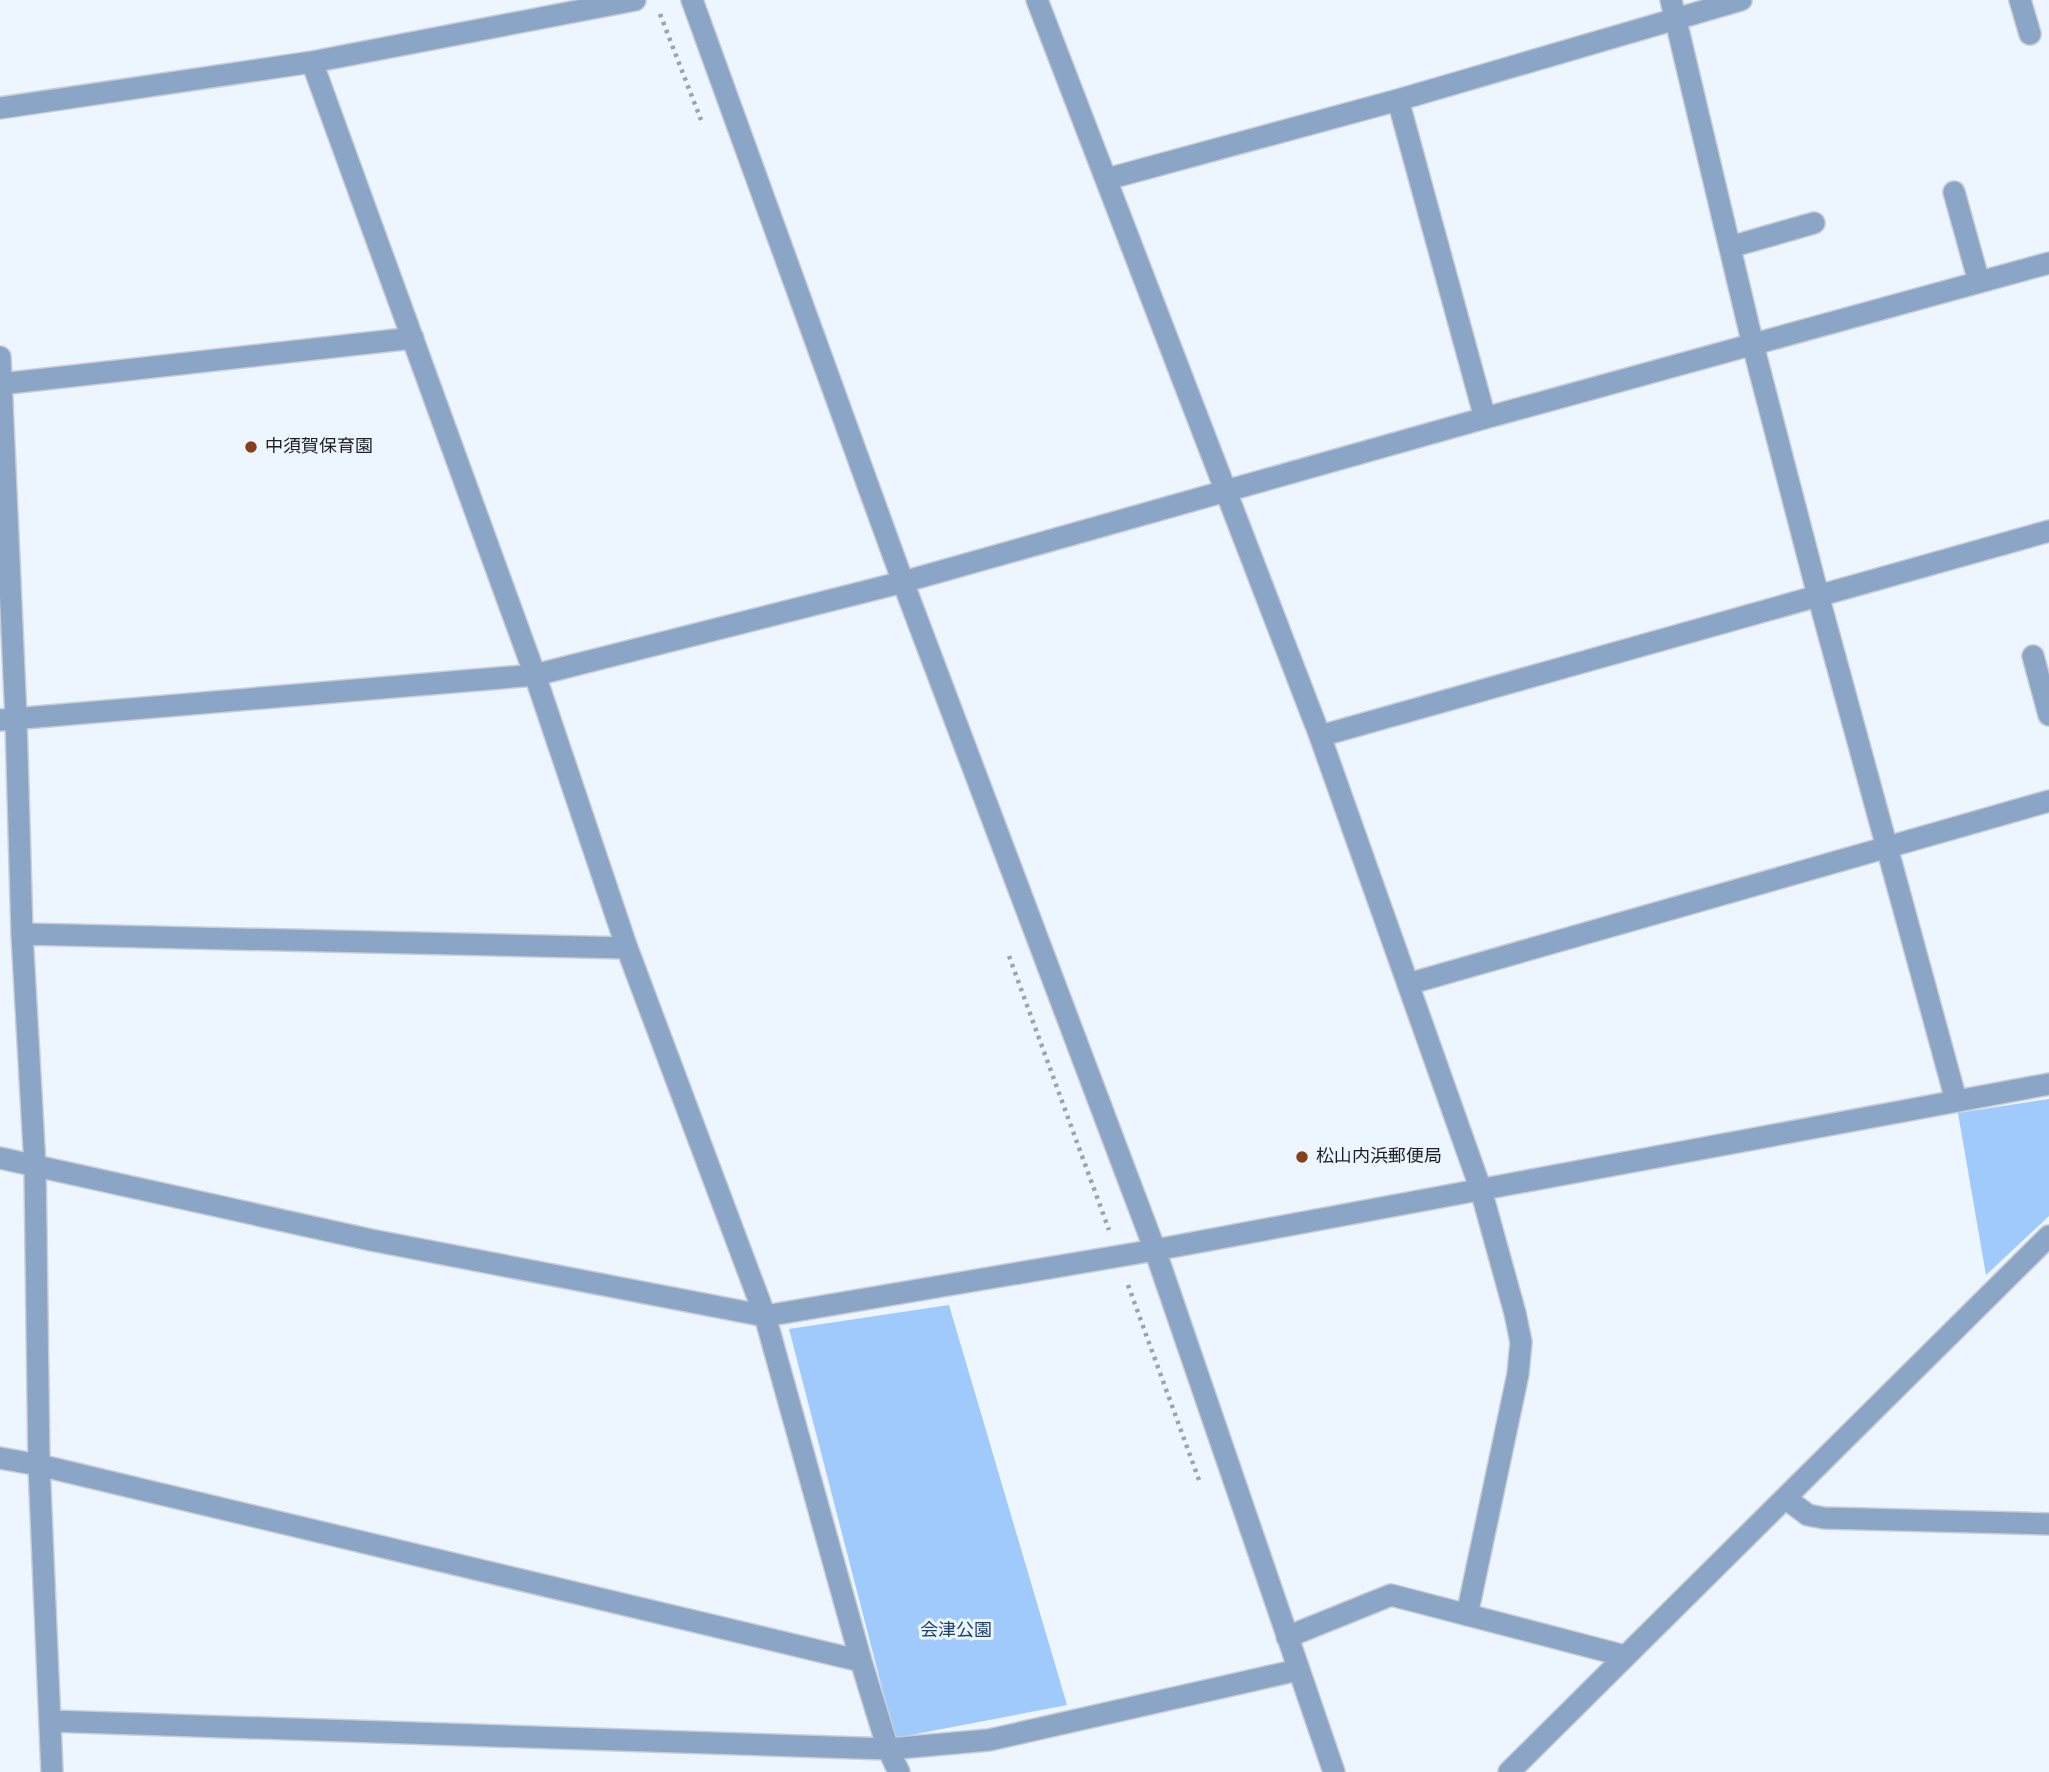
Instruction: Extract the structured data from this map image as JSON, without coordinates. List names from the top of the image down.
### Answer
{
  "parks": ["会津公園"],
  "places": ["中須賀保育園", "松山内浜郵便局"]
}
